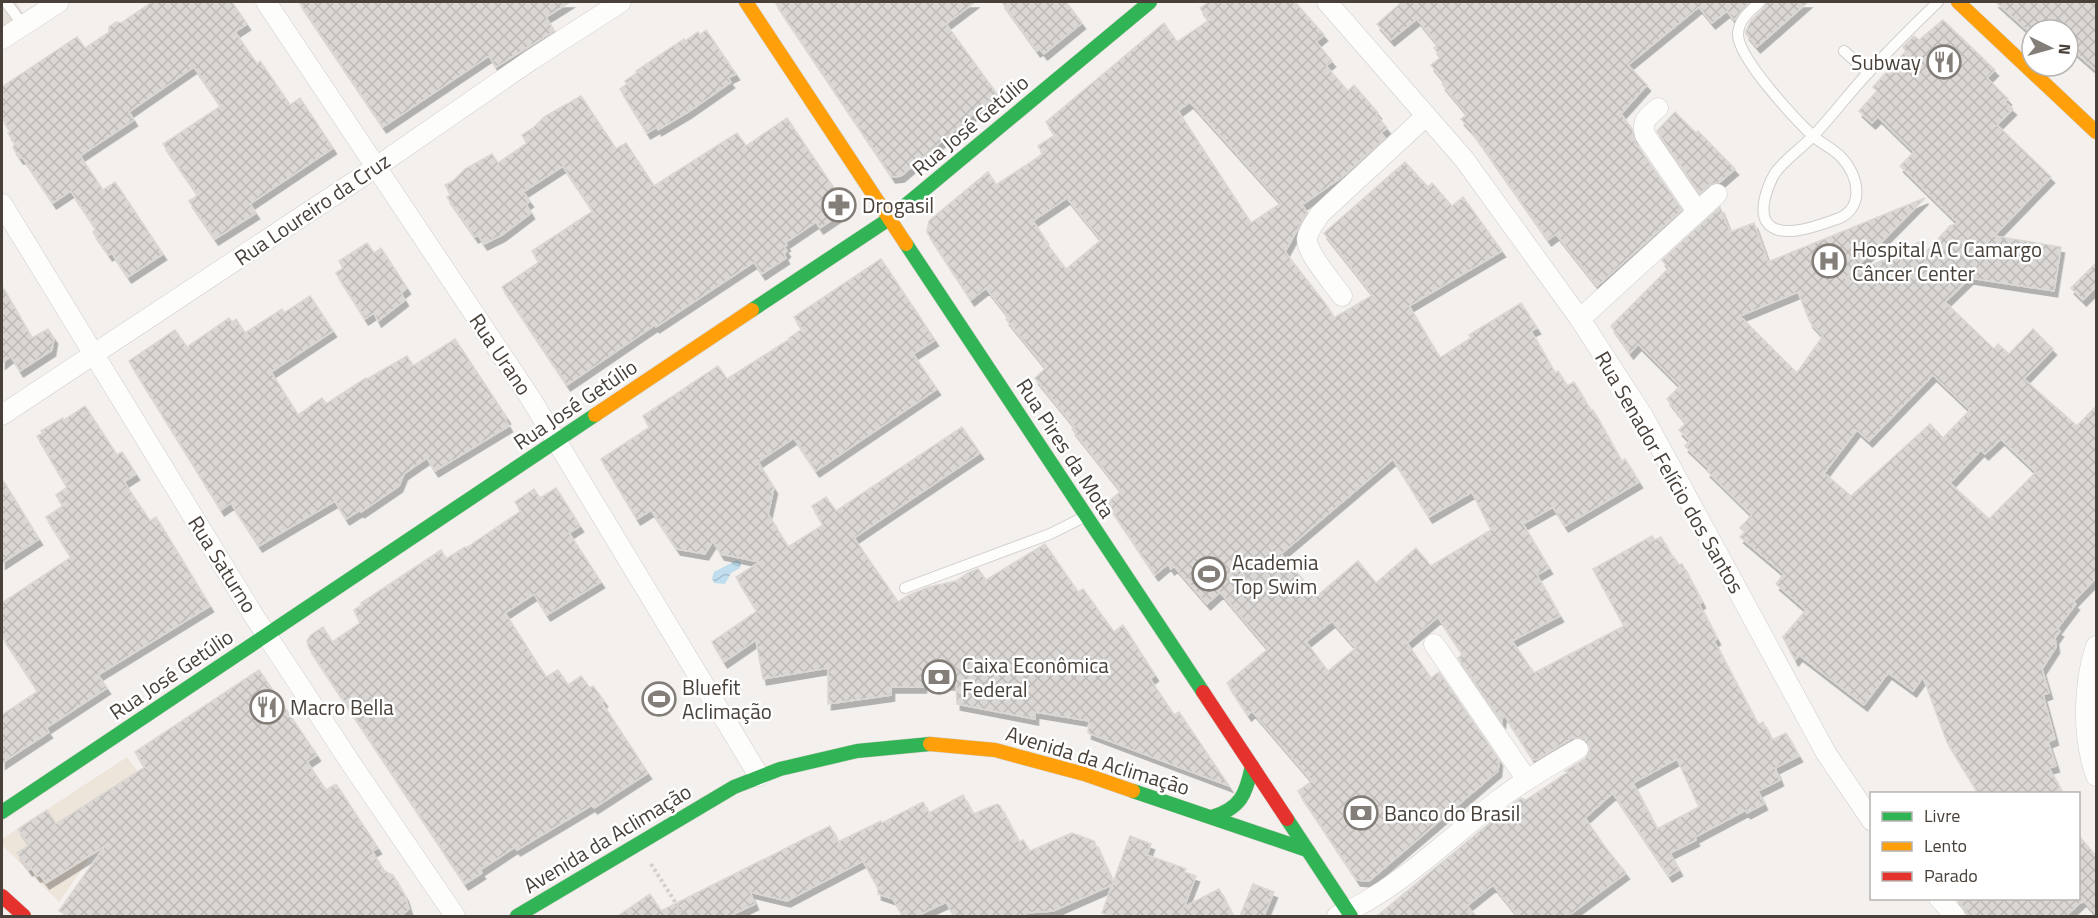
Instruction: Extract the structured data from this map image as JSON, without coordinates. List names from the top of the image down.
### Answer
{
  "streets": {
    "street": [
      "Rua José Getúlio",
      "Rua Loureiro da Cruz",
      "Rua Urano",
      "Rua Pires da Mota",
      "Rua Senador Felício dos Santos",
      "Rua Saturno",
      "Avenida da Aclimação"
    ]
  },
  "crossings": [
    ["Rua José Getúlio", "Rua Urano"],
    ["Rua José Getúlio", "Rua Pires da Mota"],
    ["Rua José Getúlio", "Rua Saturno"],
    ["Rua Loureiro da Cruz", "Rua Urano"],
    ["Rua Loureiro da Cruz", "Rua Saturno"],
    ["Rua Urano", "Avenida da Aclimação"],
    ["Rua Pires da Mota", "Avenida da Aclimação"]
  ],
  "places": {
    "restaurant": ["Subway", "Macro Bella"],
    "pharmacy": ["Drogasil"],
    "hospital": ["Hospital A C Camargo Câncer Center"],
    "sports": ["Academia Top Swim", "Bluefit Aclimação"],
    "bank": ["Caixa Econômica Federal", "Banco do Brasil"]
  },
  "legend": ["Livre", "Lento", "Parado"],
  "north": "right"
}
